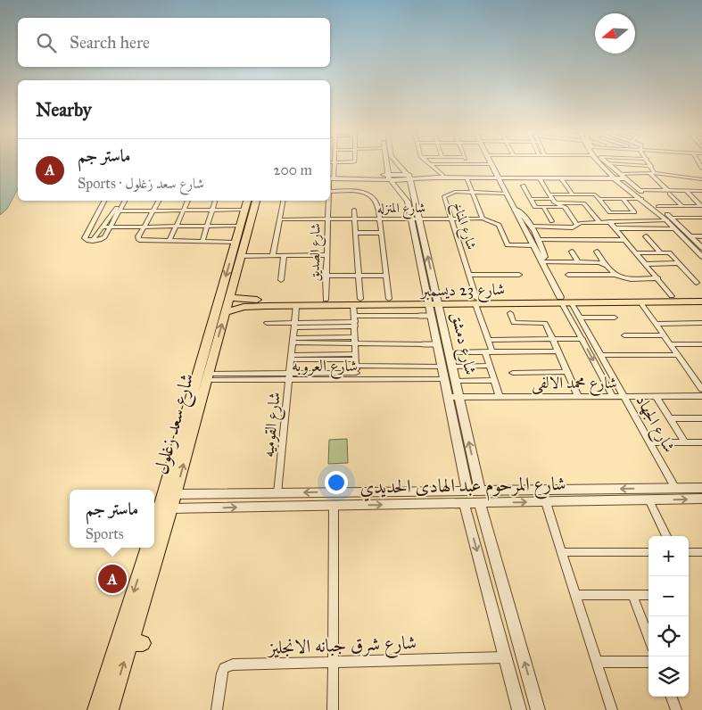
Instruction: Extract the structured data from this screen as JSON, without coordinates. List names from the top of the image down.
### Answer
{
  "streets": {
    "main road": ["شارع 23 ديسمبر", "شارع سعد زغلول"],
    "street": [
      "شارع المنزله",
      "شارع المناخ",
      "شارع الصديق",
      "شارع دمشق",
      "شارع العروبه",
      "شارع محمد الالفى",
      "شارع الجهاد",
      "شارع القوميه",
      "شارع المرحوم عبد الهادى الحديدي",
      "شارع شرق جبانه الانجليز"
    ]
  },
  "crossings": [
    ["شارع المنزله", "شارع المناخ"],
    ["شارع المنزله", "شارع الصديق"],
    ["شارع المنزله", "شارع دمشق"],
    ["شارع المناخ", "شارع 23 ديسمبر"],
    ["شارع المناخ", "شارع محمد الالفى"],
    ["شارع الصديق", "شارع 23 ديسمبر"],
    ["شارع 23 ديسمبر", "شارع دمشق"],
    ["شارع 23 ديسمبر", "شارع سعد زغلول"],
    ["شارع 23 ديسمبر", "شارع الجهاد"],
    ["شارع 23 ديسمبر", "شارع القوميه"],
    ["شارع دمشق", "شارع العروبه"],
    ["شارع دمشق", "شارع محمد الالفى"],
    ["شارع دمشق", "شارع المرحوم عبد الهادى الحديدي"],
    ["شارع العروبه", "شارع سعد زغلول"],
    ["شارع العروبه", "شارع القوميه"],
    ["شارع محمد الالفى", "شارع الجهاد"],
    ["شارع سعد زغلول", "شارع المرحوم عبد الهادى الحديدي"],
    ["شارع الجهاد", "شارع المرحوم عبد الهادى الحديدي"],
    ["شارع القوميه", "شارع المرحوم عبد الهادى الحديدي"]
  ],
  "north": "left",
  "page": {
    "search": "Search here",
    "heading": "Nearby",
    "list": [
      {
        "mark": "A",
        "name": "ماستر جم",
        "note": "Sports · شارع سعد زغلول",
        "value": "200 m"
      }
    ],
    "popup": ["ماستر جم", "Sports"],
    "map_buttons": ["+", "−"],
    "pins": "A"
  }
}
